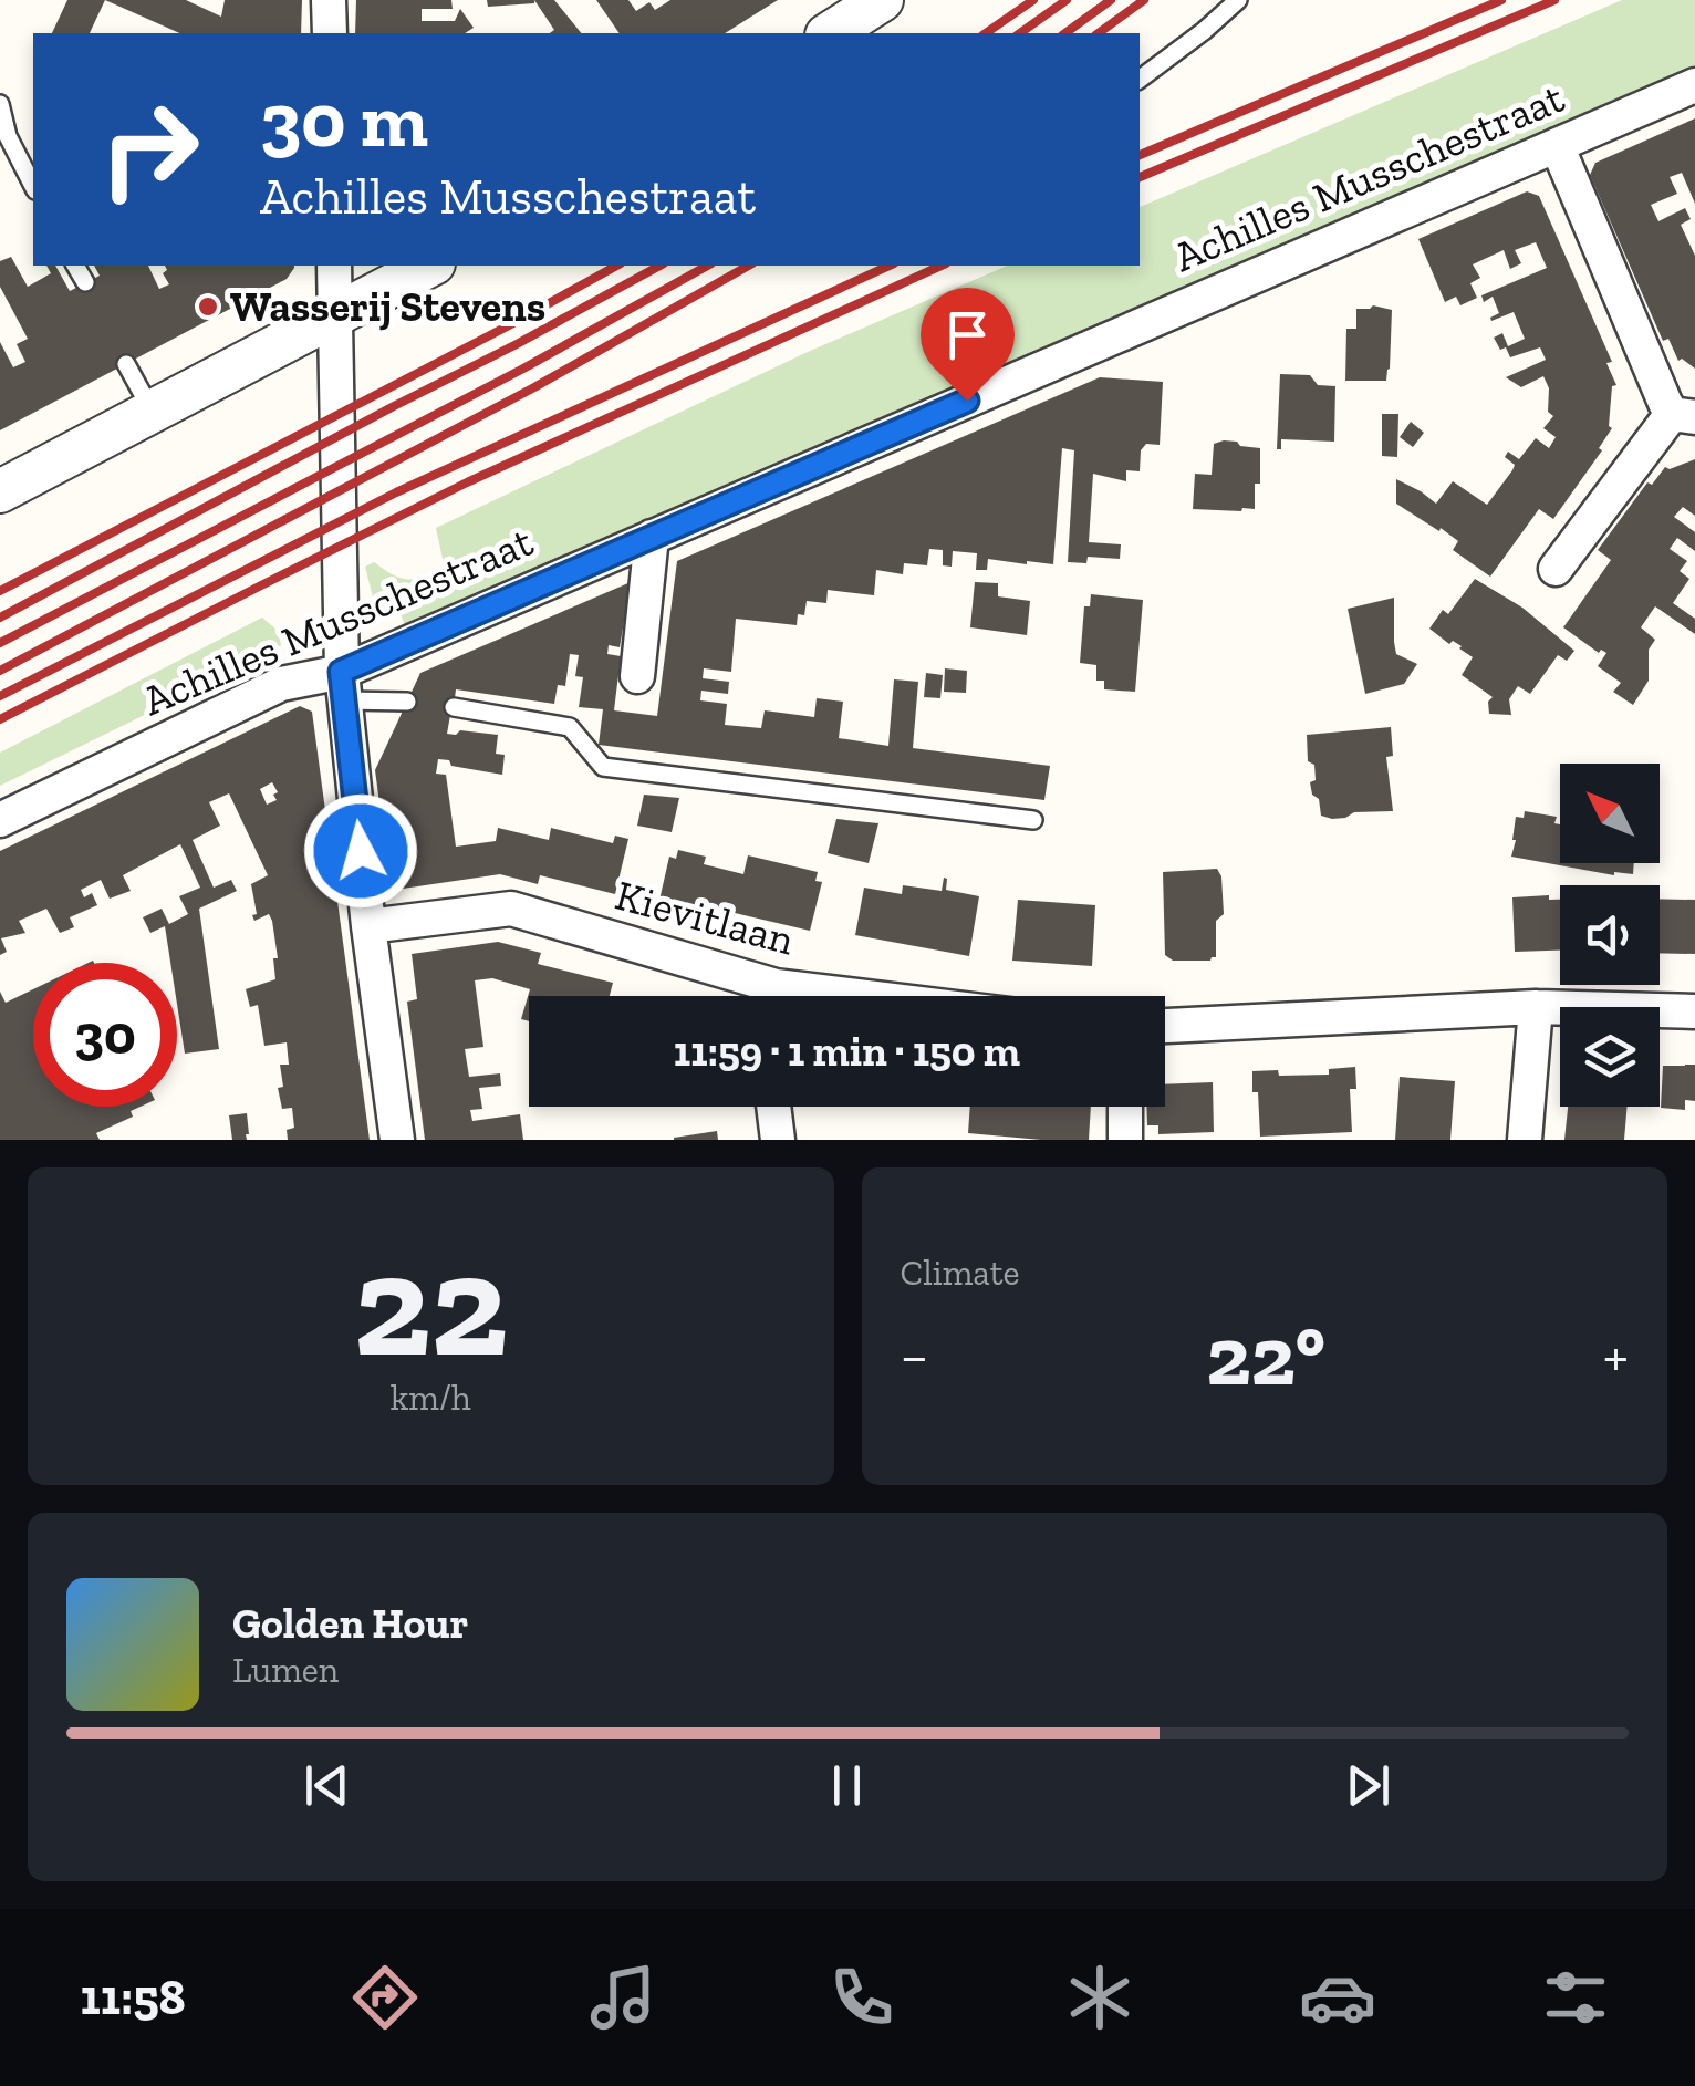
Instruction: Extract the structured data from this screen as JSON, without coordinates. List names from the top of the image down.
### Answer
{
  "streets": {
    "street": ["Achilles Musschestraat", "Kievitlaan"]
  },
  "places": ["Wasserij Stevens"],
  "north": "top left",
  "page": {
    "turn": ["30 m", "Achilles Musschestraat"],
    "limit": "30",
    "trip": "11:59 · 1 min · 150 m",
    "tile": [
      ["22", "km/h"],
      "Climate"
    ],
    "heat": ["−", "22°", "+"],
    "song": ["Golden Hour", "Lumen"],
    "tabs": "11:58"
  }
}
